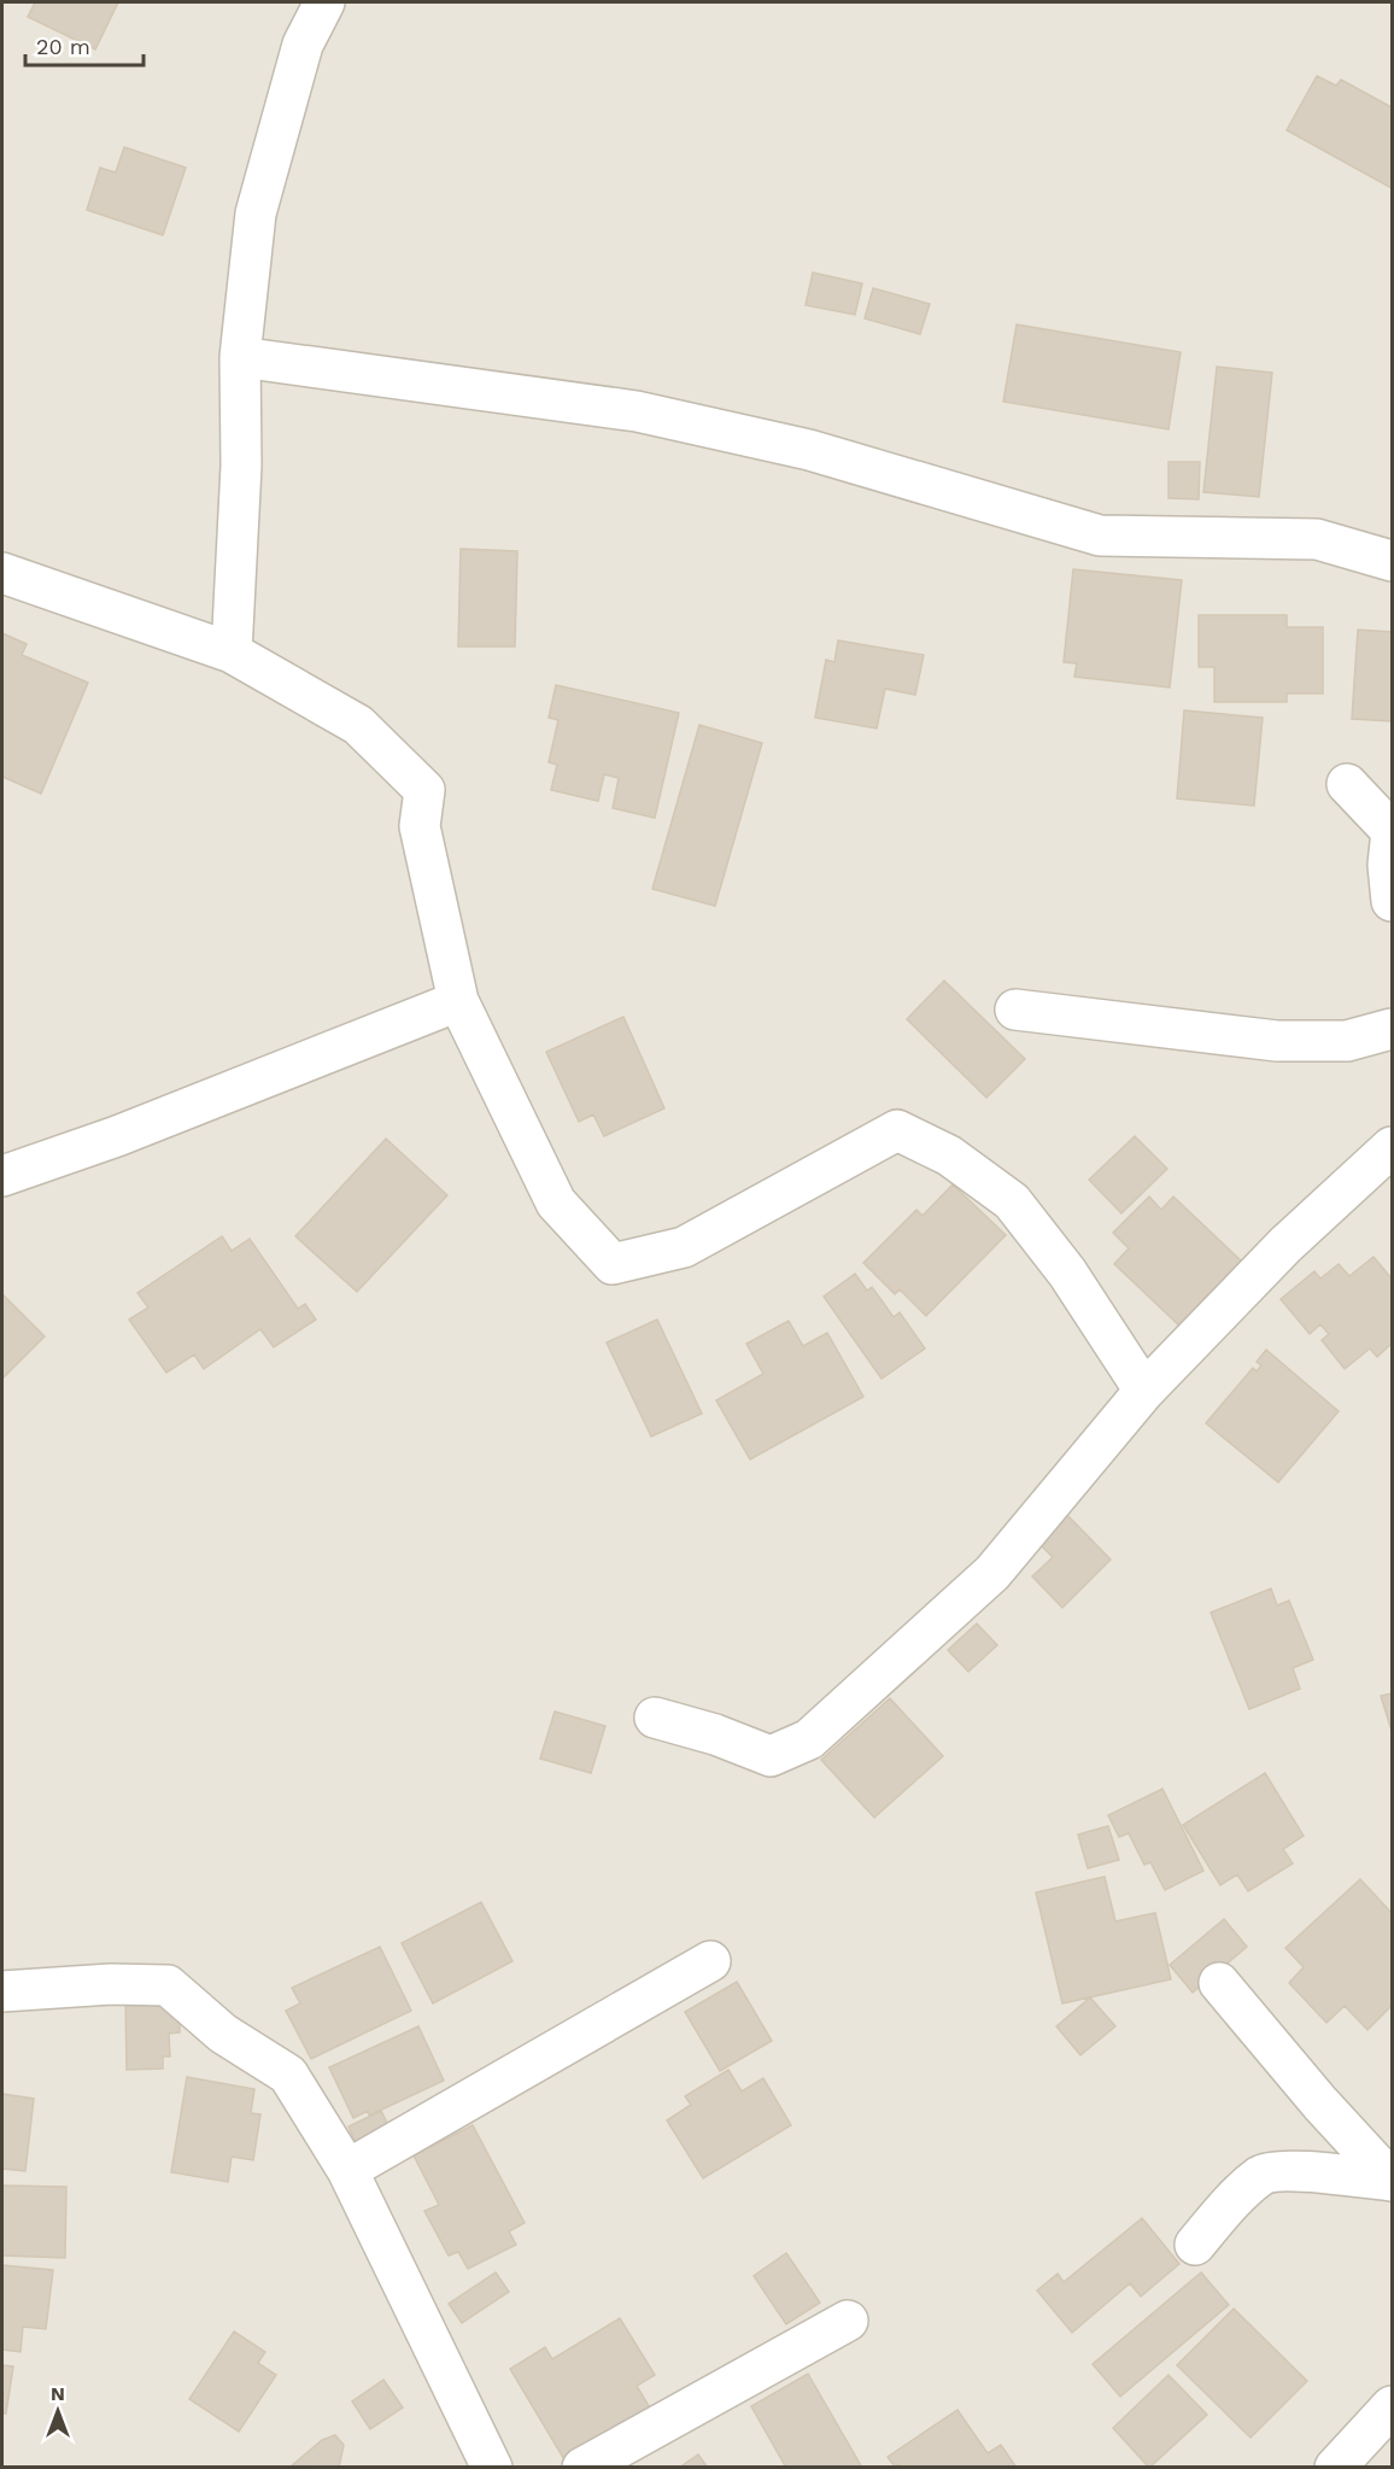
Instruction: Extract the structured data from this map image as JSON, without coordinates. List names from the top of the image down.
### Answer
{
  "scale_bar": "20 m",
  "north": "top"
}
